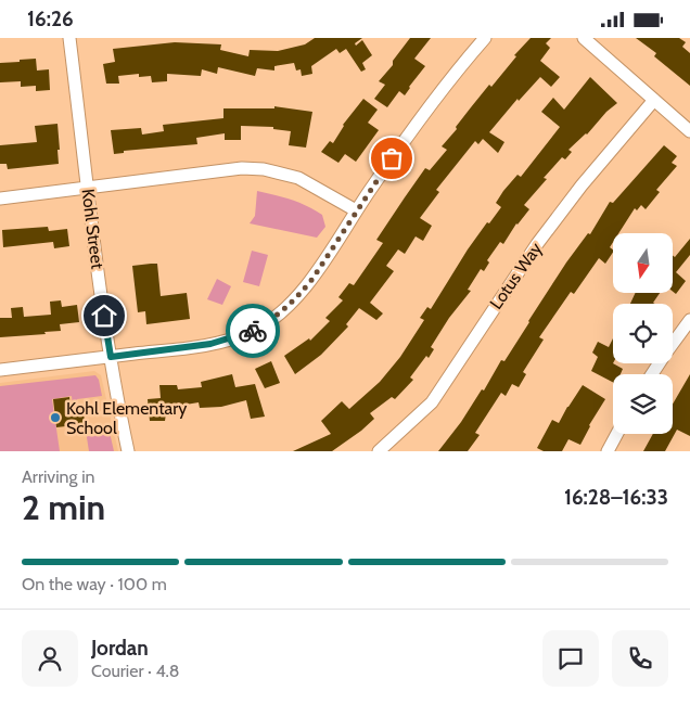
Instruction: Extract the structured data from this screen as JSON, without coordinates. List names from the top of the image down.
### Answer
{
  "streets": {
    "street": ["Kohl Street", "Lotus Way"]
  },
  "places": ["Kohl Elementary School"],
  "north": "bottom",
  "page": {
    "status": "16:26",
    "heading": ["2 min", "Arriving in", "16:28–16:33"],
    "panel": ["Jordan", "Courier · 4.8"],
    "bar": "On the way · 100 m"
  }
}
